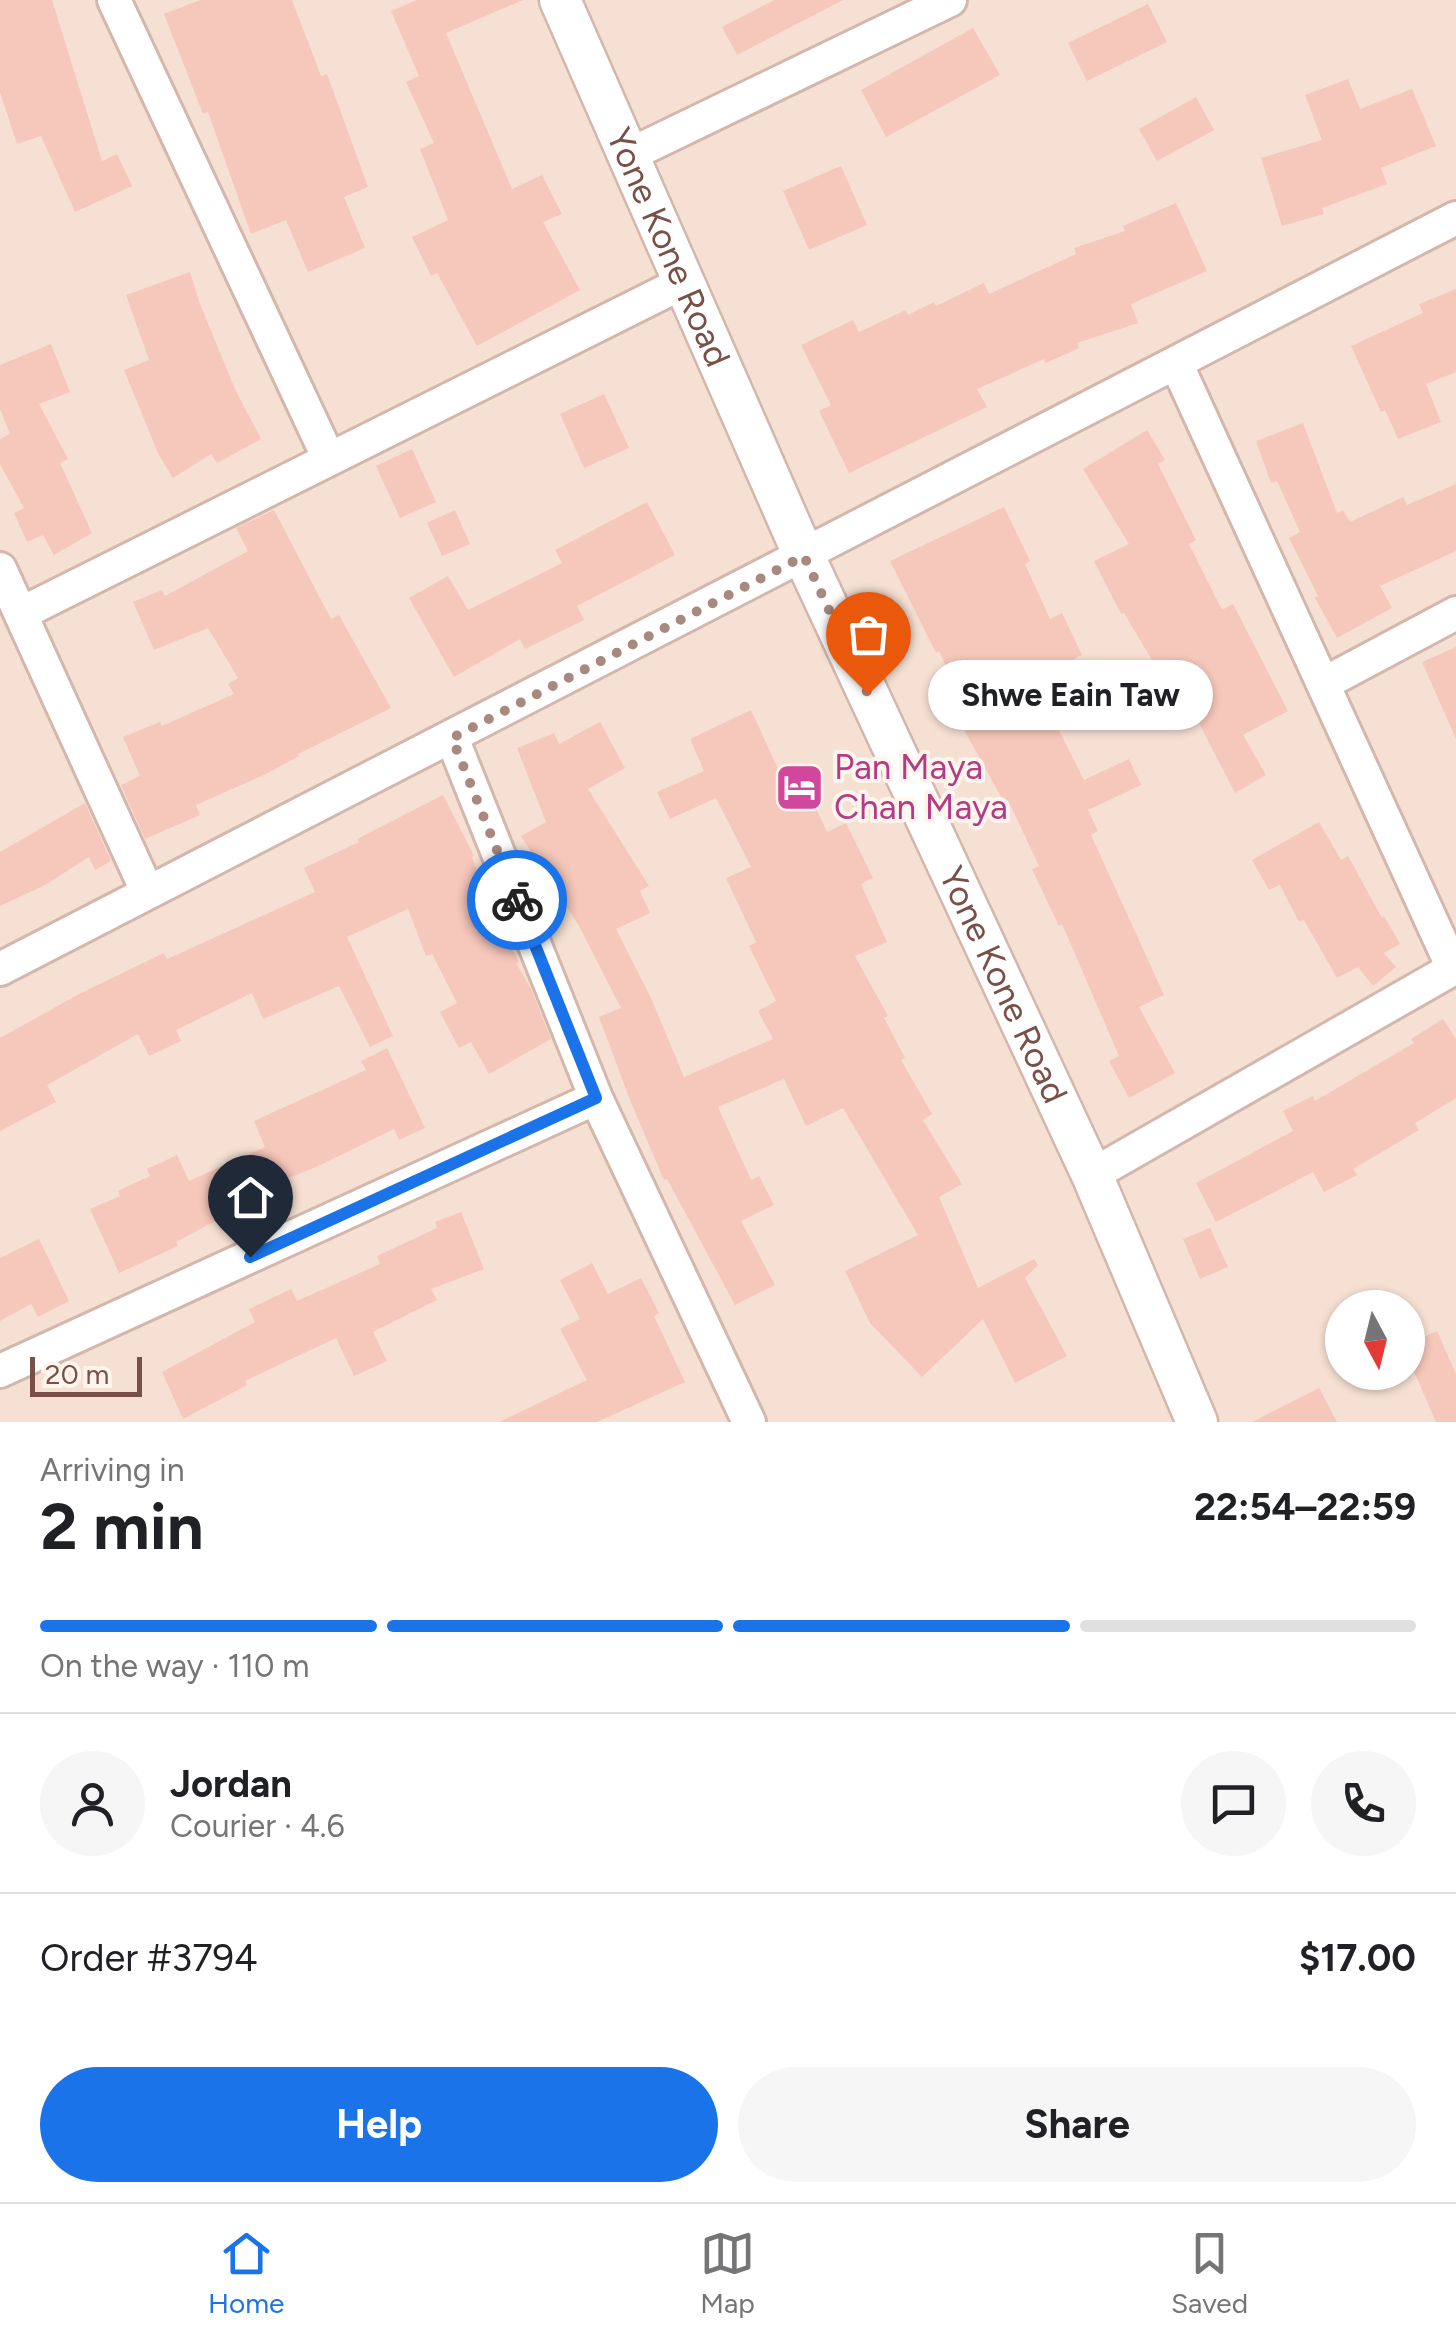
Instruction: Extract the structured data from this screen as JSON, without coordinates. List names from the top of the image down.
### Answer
{
  "streets": {
    "street": ["Yone Kone Road"]
  },
  "places": {
    "other": ["Shwe Eain Taw"],
    "hotel": ["Pan Maya Chan Maya"]
  },
  "scale_bar": "20 m",
  "north": "bottom",
  "page": {
    "bubble": "Shwe Eain Taw",
    "scale": "20 m",
    "heading": ["2 min", "Arriving in", "22:54–22:59"],
    "panel": [
      "Jordan",
      "Courier · 4.6",
      "Order #3794",
      "$17.00"
    ],
    "bar": "On the way · 110 m",
    "buttons": ["Help", "Share"],
    "tabs": ["Home", "Map", "Saved"]
  }
}
